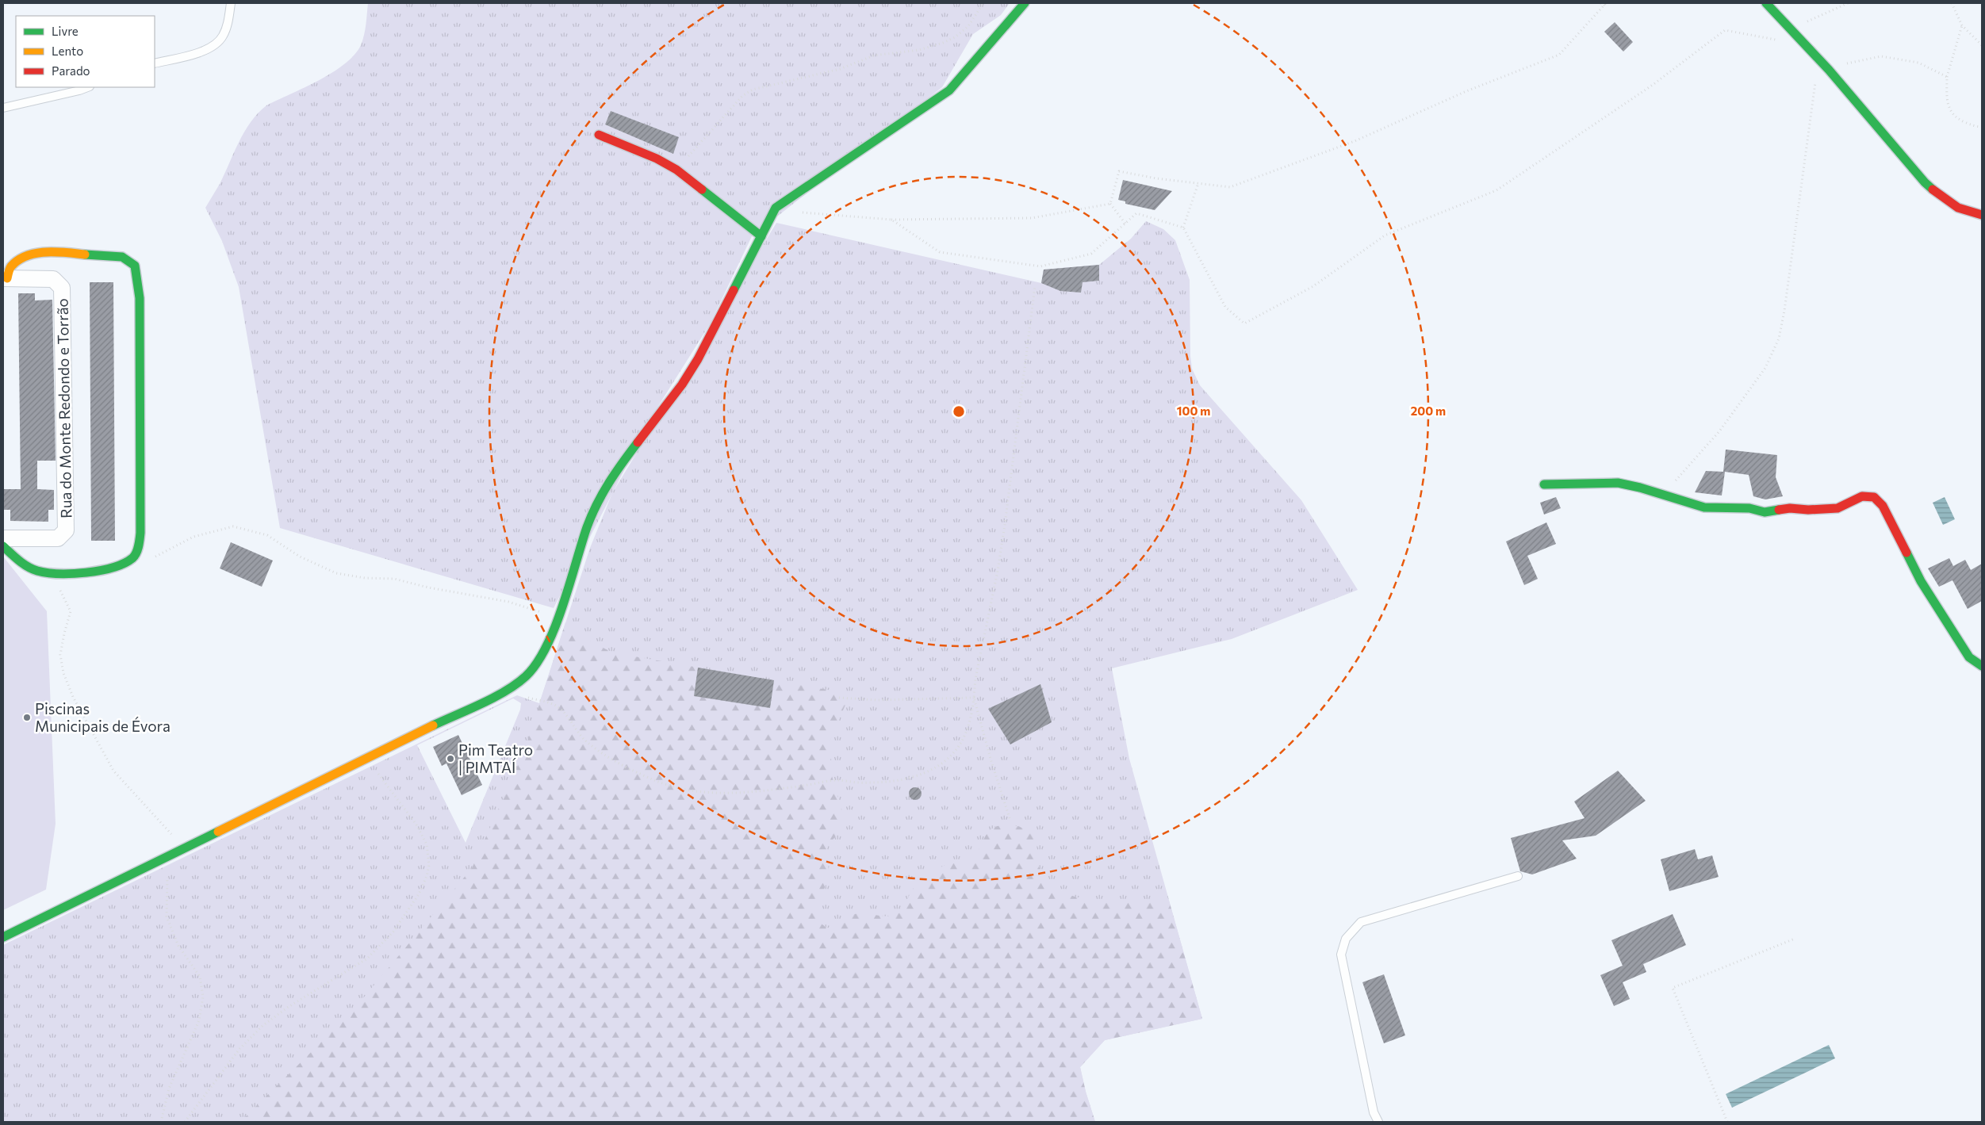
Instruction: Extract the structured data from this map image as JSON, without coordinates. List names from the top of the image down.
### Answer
{
  "streets": {
    "street": ["Rua do Monte Redondo e Torrão"]
  },
  "places": ["Piscinas Municipais de Évora", "Pim Teatro | PIMTAÍ"],
  "legend": ["Livre", "Lento", "Parado"],
  "rings": ["100 m", "200 m"]
}
